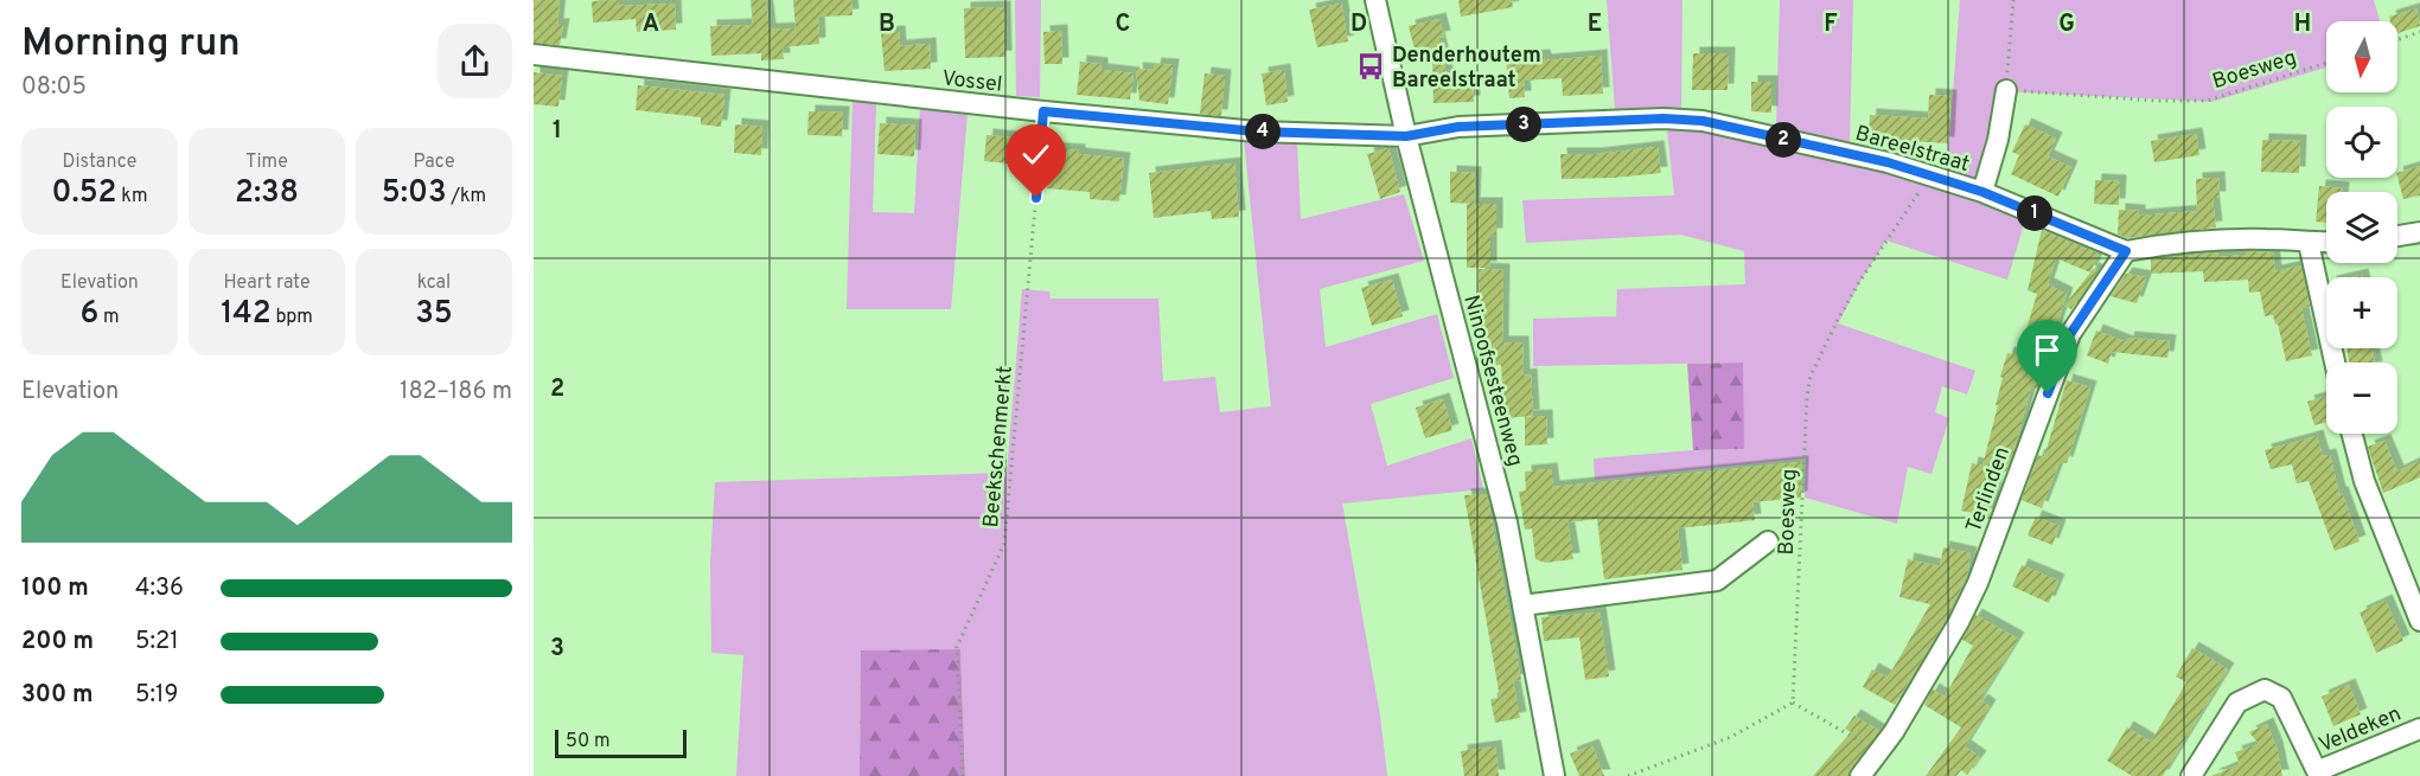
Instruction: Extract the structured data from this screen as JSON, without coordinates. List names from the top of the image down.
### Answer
{
  "streets": {
    "street": [
      "Vossel",
      "Bareelstraat",
      "Ninoofsesteenweg",
      "Terlinden",
      "Veldeken"
    ],
    "path": ["Boesweg", "Beekschenmerkt"]
  },
  "crossings": [
    ["Boesweg", "Bareelstraat"],
    ["Vossel", "Bareelstraat"],
    ["Vossel", "Ninoofsesteenweg"],
    ["Vossel", "Beekschenmerkt"],
    ["Bareelstraat", "Ninoofsesteenweg"],
    ["Bareelstraat", "Terlinden"]
  ],
  "places": {
    "bus stop": ["Denderhoutem Bareelstraat"]
  },
  "scale_bar": "50 m",
  "north": "bottom",
  "page": {
    "heading": ["Morning run", "08:05"],
    "map_buttons": ["+", "−"],
    "pins": [
      "3",
      "4",
      "2",
      "1"
    ],
    "stats": [
      ["Distance", "0.52 km"],
      ["Time", "2:38"],
      ["Pace", "5:03 /km"],
      ["Elevation", "6 m"],
      ["Heart rate", "142 bpm"],
      ["kcal", "35"]
    ],
    "chart": ["Elevation", "182–186 m"],
    "list": [
      {
        "name": "100 m",
        "note": "4:36"
      },
      {
        "name": "200 m",
        "note": "5:21"
      },
      {
        "name": "300 m",
        "note": "5:19"
      }
    ],
    "scale": "50 m"
  },
  "grid": {
    "columns": [
      "A",
      "B",
      "C",
      "D",
      "E",
      "F",
      "G",
      "H"
    ],
    "rows": ["1", "2", "3"]
  }
}
